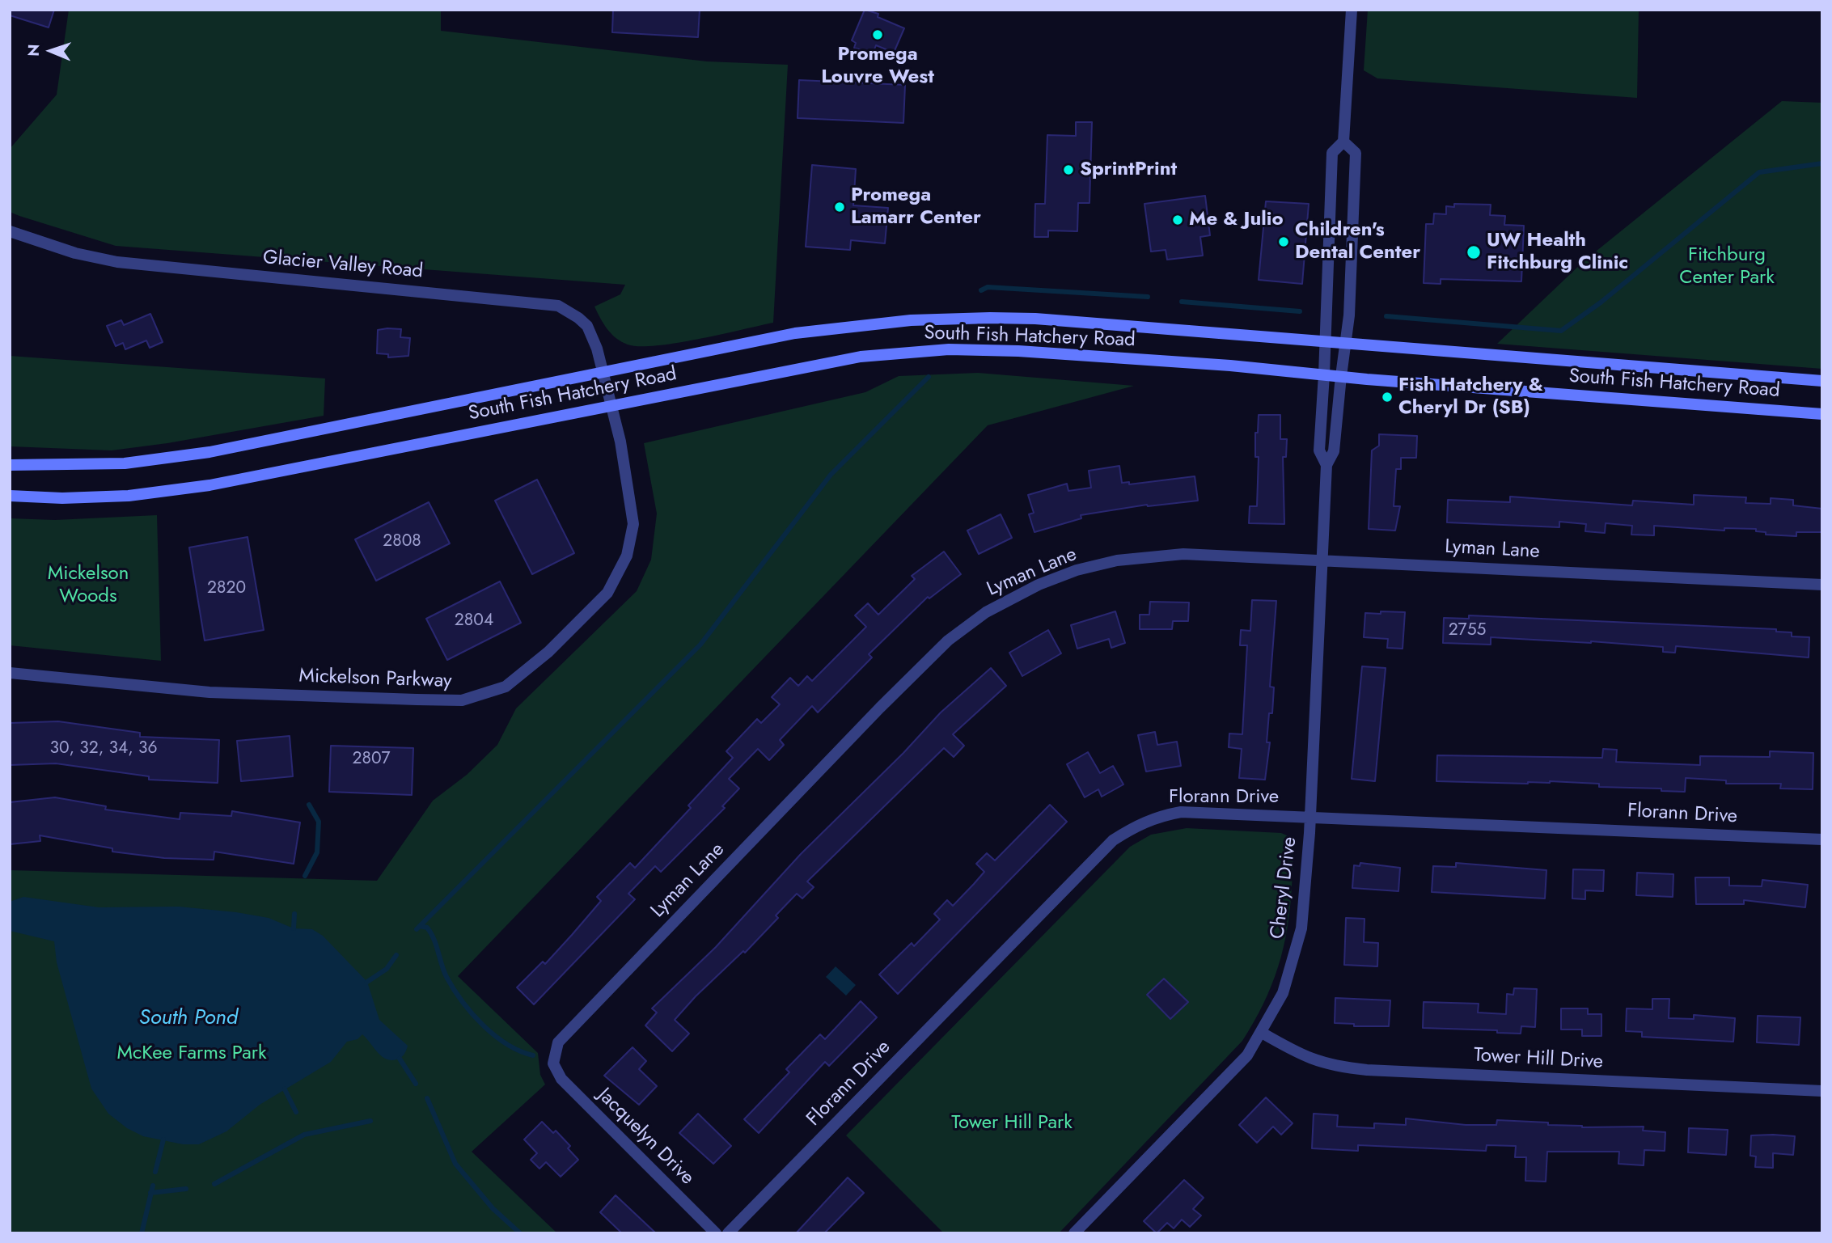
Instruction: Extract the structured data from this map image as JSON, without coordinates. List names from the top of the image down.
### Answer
{
  "streets": {
    "main road": ["South Fish Hatchery Road"],
    "street": [
      "Glacier Valley Road",
      "Lyman Lane",
      "Mickelson Parkway",
      "Florann Drive",
      "Cheryl Drive",
      "Tower Hill Drive",
      "Jacquelyn Drive"
    ]
  },
  "crossings": [
    ["Glacier Valley Road", "South Fish Hatchery Road"],
    ["Glacier Valley Road", "Mickelson Parkway"],
    ["South Fish Hatchery Road", "Mickelson Parkway"],
    ["South Fish Hatchery Road", "Cheryl Drive"],
    ["Lyman Lane", "Cheryl Drive"],
    ["Lyman Lane", "Jacquelyn Drive"],
    ["Florann Drive", "Cheryl Drive"],
    ["Cheryl Drive", "Tower Hill Drive"]
  ],
  "water": ["South Pond"],
  "parks": [
    "Fitchburg Center Park",
    "Mickelson Woods",
    "McKee Farms Park",
    "Tower Hill Park"
  ],
  "places": [
    "Promega Louvre West",
    "SprintPrint",
    "Promega Lamarr Center",
    "Me & Julio",
    "Children's Dental Center",
    "UW Health Fitchburg Clinic",
    "Fish Hatchery & Cheryl Dr (SB)"
  ],
  "house_numbers": [
    "2808",
    "2820",
    "2804",
    "2755",
    "30, 32, 34, 36",
    "2807"
  ],
  "north": "left"
}
